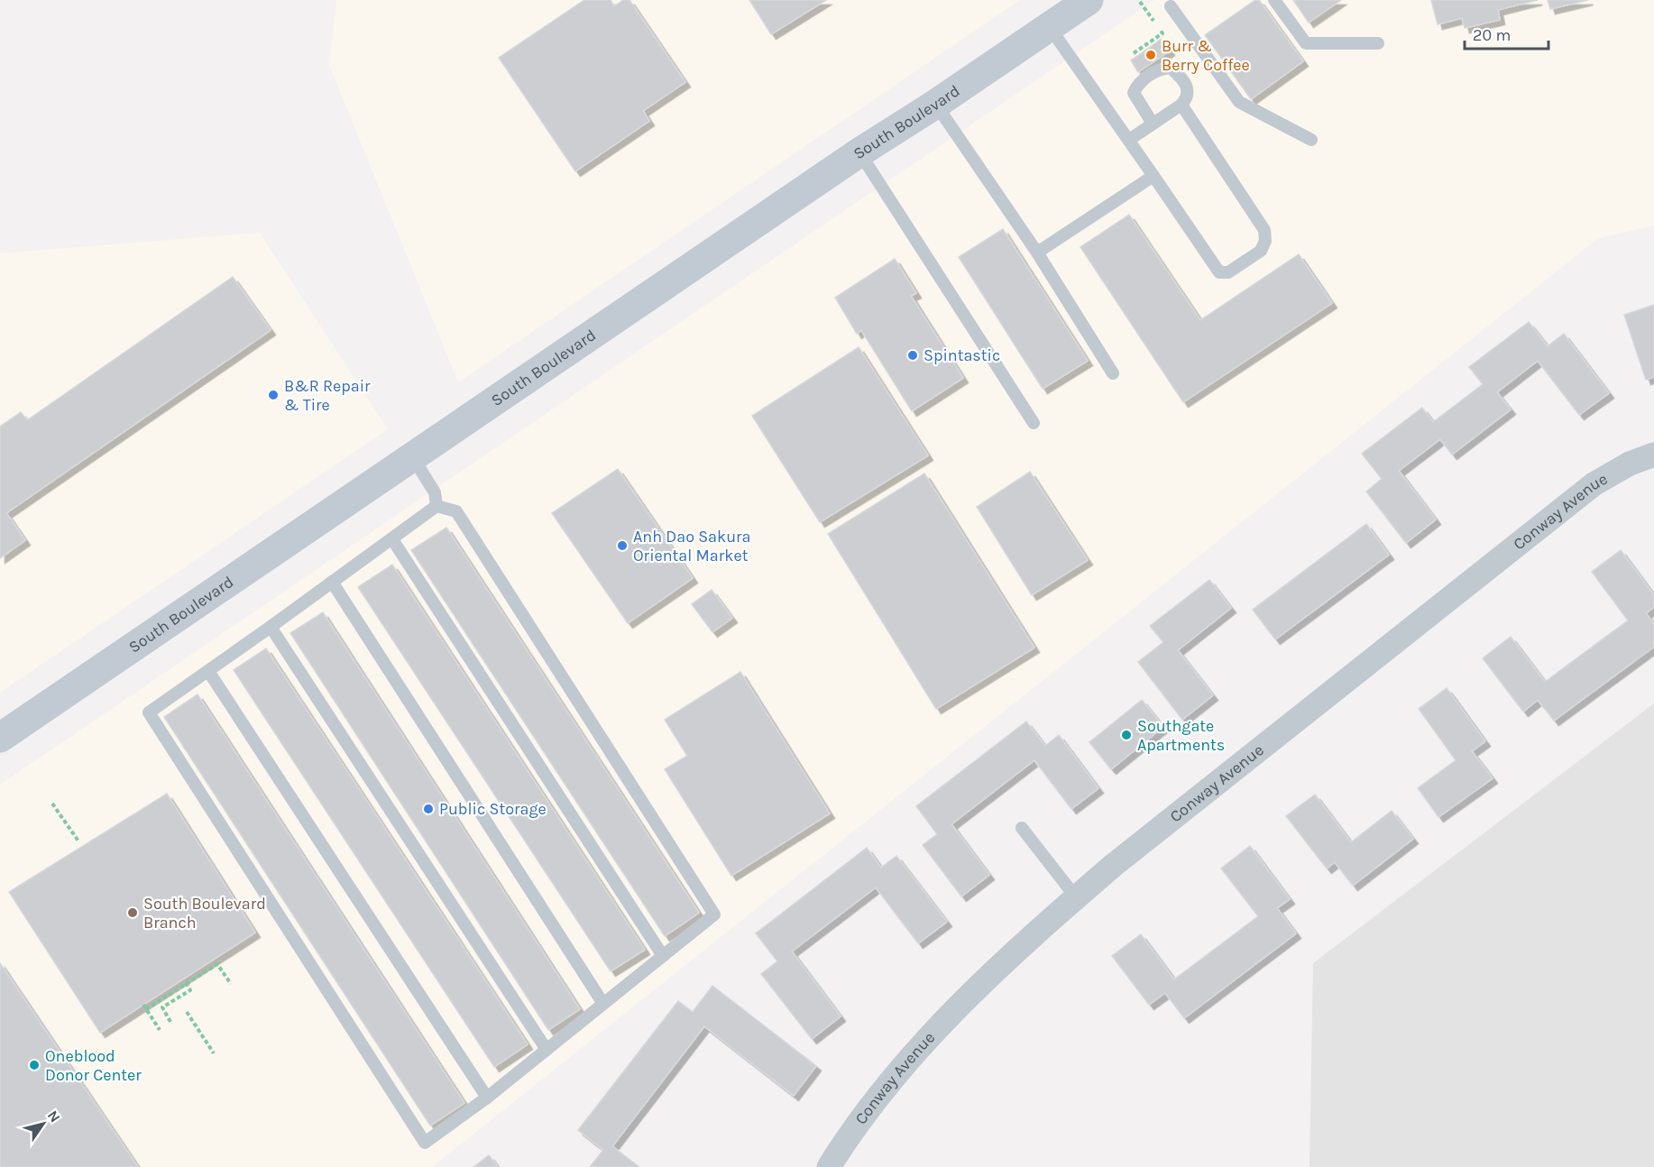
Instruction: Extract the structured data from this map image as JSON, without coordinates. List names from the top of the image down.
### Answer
{
  "streets": {
    "main road": ["South Boulevard"],
    "street": ["Conway Avenue"]
  },
  "places": [
    "Burr & Berry Coffee",
    "Spintastic",
    "B&R Repair & Tire",
    "Anh Dao Sakura Oriental Market",
    "Southgate Apartments",
    "Public Storage",
    "South Boulevard Branch",
    "Oneblood Donor Center"
  ],
  "scale_bar": "20 m",
  "north": "top right"
}
